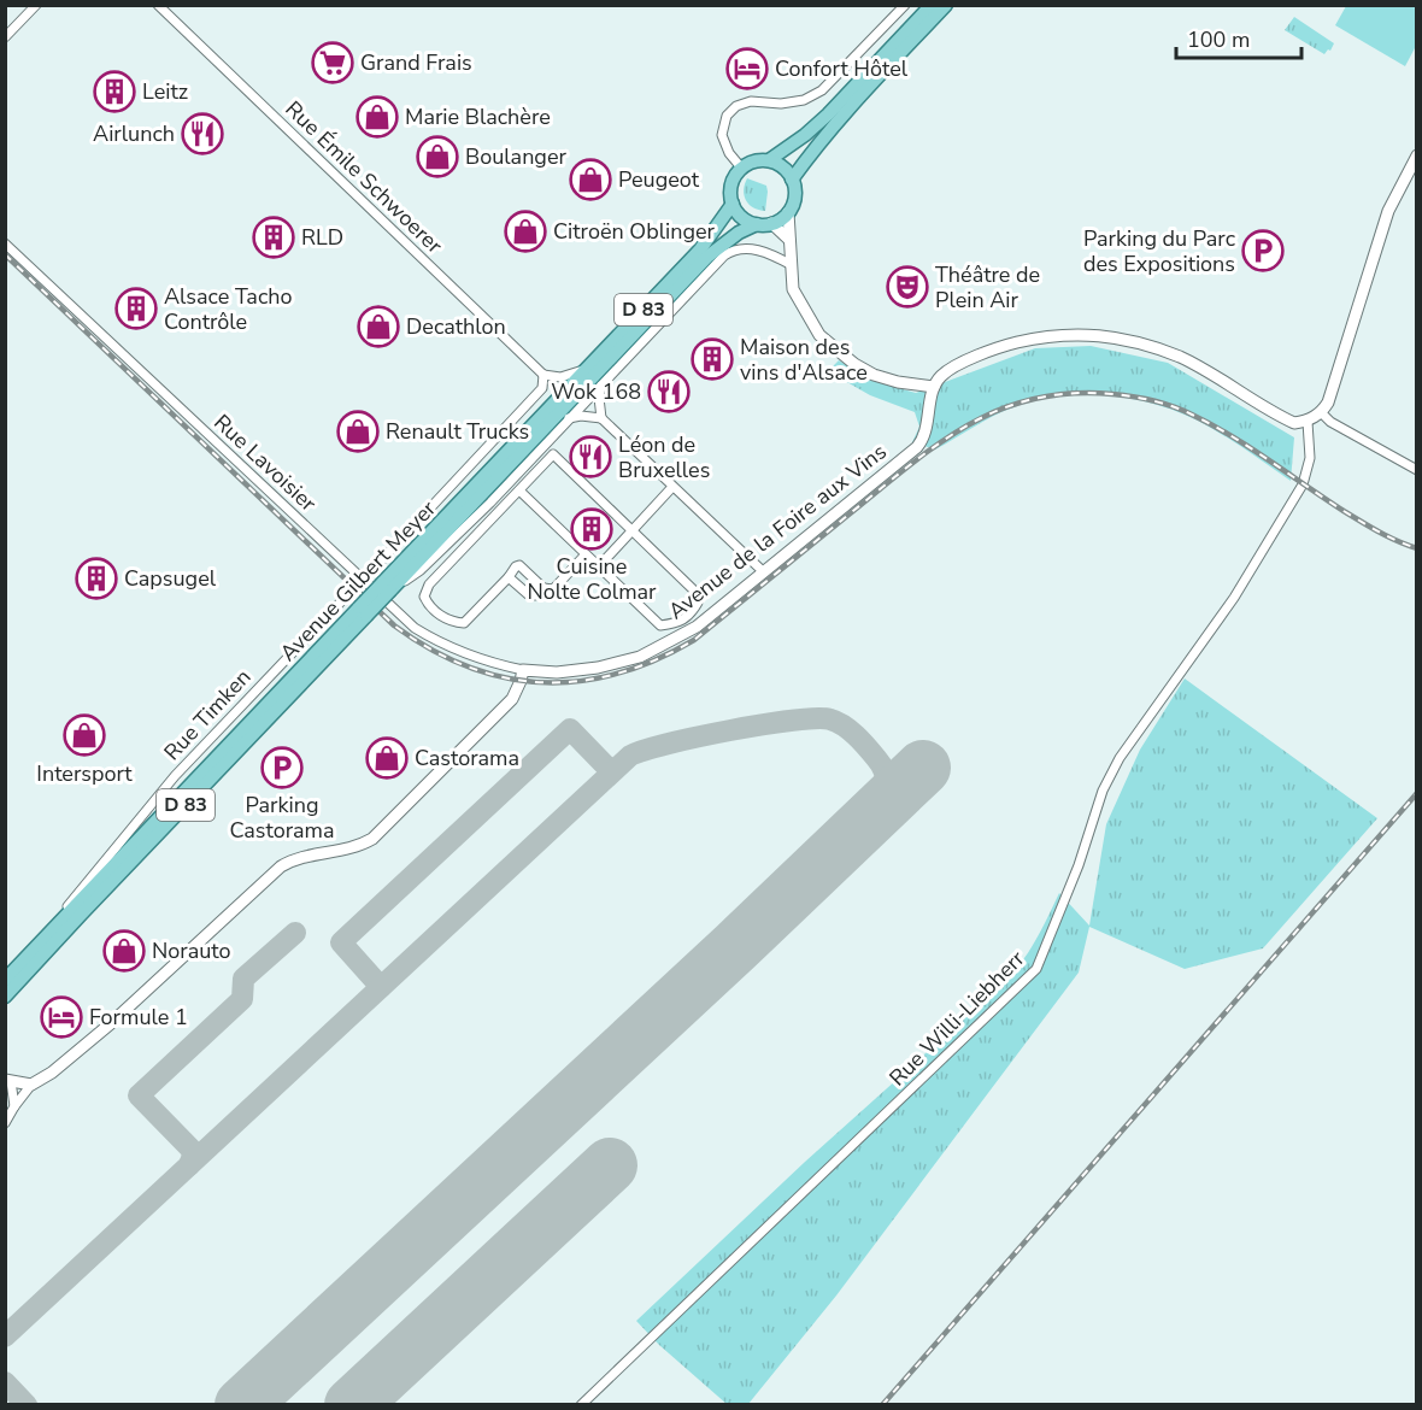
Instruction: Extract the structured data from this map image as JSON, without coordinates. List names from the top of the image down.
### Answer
{
  "streets": {
    "main road": ["D 83", "Avenue Gilbert Meyer"],
    "street": [
      "Rue Émile Schwoerer",
      "Rue Lavoisier",
      "Avenue de la Foire aux Vins",
      "Rue Timken",
      "Rue Willi-Liebherr"
    ]
  },
  "crossings": [
    ["Rue Émile Schwoerer", "Rue Timken"],
    ["Rue Lavoisier", "Avenue de la Foire aux Vins"],
    ["Avenue Gilbert Meyer", "Rue Timken"]
  ],
  "places": {
    "supermarket": ["Grand Frais"],
    "hotel": ["Confort Hôtel", "Formule 1"],
    "building": [
      "Leitz",
      "RLD",
      "Alsace Tacho Contrôle",
      "Maison des vins d'Alsace",
      "Cuisine Nolte Colmar",
      "Capsugel"
    ],
    "shop": [
      "Marie Blachère",
      "Boulanger",
      "Peugeot",
      "Citroën Oblinger",
      "Decathlon",
      "Renault Trucks",
      "Intersport",
      "Castorama",
      "Norauto"
    ],
    "restaurant": ["Airlunch", "Wok 168", "Léon de Bruxelles"],
    "parking": ["Parking du Parc des Expositions", "Parking Castorama"],
    "theatre": ["Théâtre de Plein Air"]
  },
  "scale_bar": "100 m"
}
